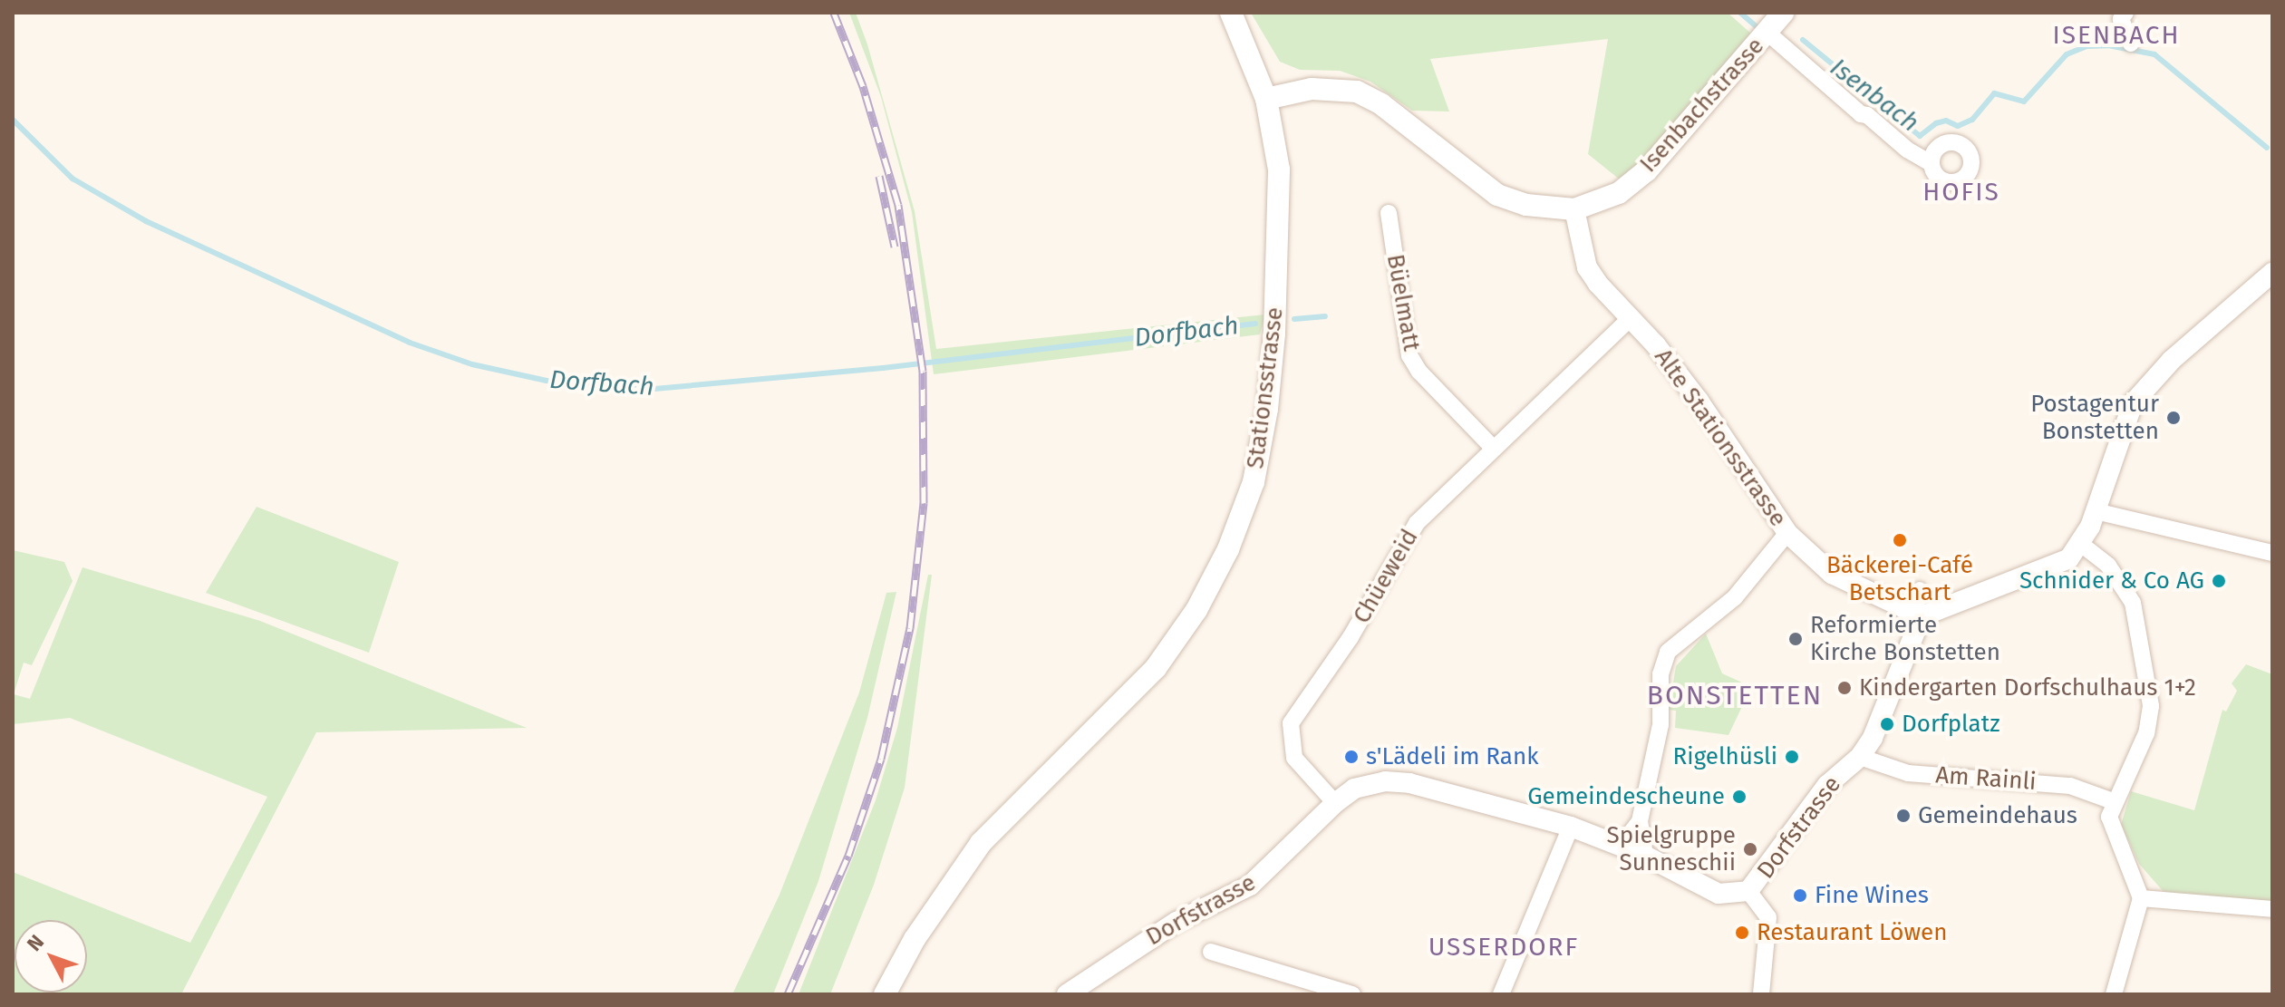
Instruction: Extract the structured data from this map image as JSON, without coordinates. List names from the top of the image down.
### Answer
{
  "streets": {
    "main road": ["Isenbachstrasse", "Stationsstrasse"],
    "street": [
      "Büelmatt",
      "Alte Stationsstrasse",
      "Chüeweid",
      "Am Rainli",
      "Dorfstrasse"
    ]
  },
  "crossings": [
    ["Isenbachstrasse", "Stationsstrasse"],
    ["Isenbachstrasse", "Alte Stationsstrasse"],
    ["Büelmatt", "Chüeweid"],
    ["Alte Stationsstrasse", "Chüeweid"],
    ["Alte Stationsstrasse", "Dorfstrasse"],
    ["Chüeweid", "Dorfstrasse"],
    ["Am Rainli", "Dorfstrasse"]
  ],
  "districts": [
    "ISENBACH",
    "HOFIS",
    "BONSTETTEN",
    "USSERDORF"
  ],
  "water": ["Isenbach", "Dorfbach"],
  "places": [
    "Postagentur Bonstetten",
    "Bäckerei-Café Betschart",
    "Schnider & Co AG",
    "Reformierte Kirche Bonstetten",
    "Kindergarten Dorfschulhaus 1+2",
    "Dorfplatz",
    "s'Lädeli im Rank",
    "Rigelhüsli",
    "Gemeindescheune",
    "Gemeindehaus",
    "Spielgruppe Sunneschii",
    "Fine Wines",
    "Restaurant Löwen"
  ],
  "north": "top left"
}
